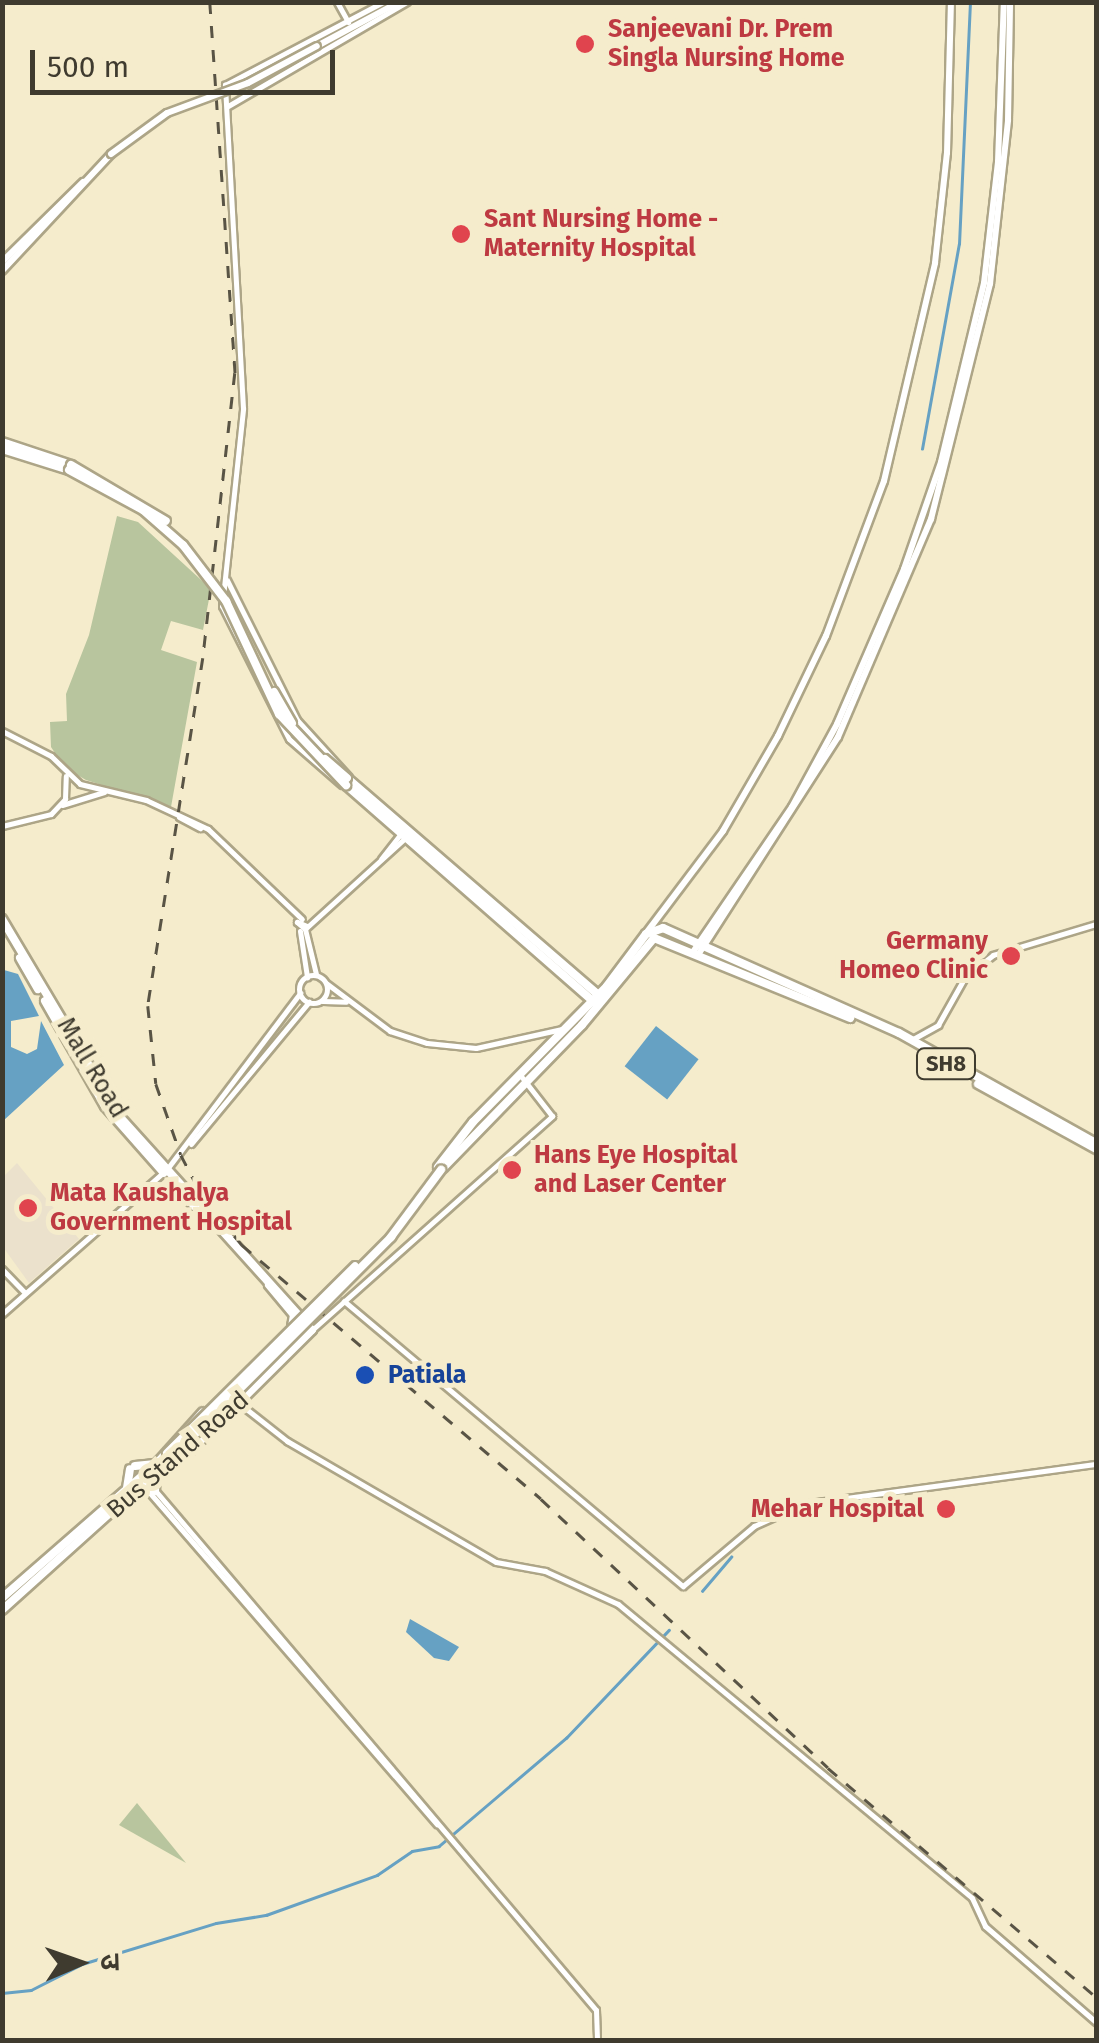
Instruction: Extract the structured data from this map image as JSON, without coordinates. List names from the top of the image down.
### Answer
{
  "streets": {
    "main road": ["SH8", "Mall Road", "Bus Stand Road"]
  },
  "crossings": [
    ["Mall Road", "Bus Stand Road"]
  ],
  "places": [
    "Sanjeevani Dr. Prem Singla Nursing Home",
    "Sant Nursing Home - Maternity Hospital",
    "Germany Homeo Clinic",
    "Hans Eye Hospital and Laser Center",
    "Mata Kaushalya Government Hospital",
    "Patiala",
    "Mehar Hospital"
  ],
  "scale_bar": "500 m",
  "north": "right"
}
